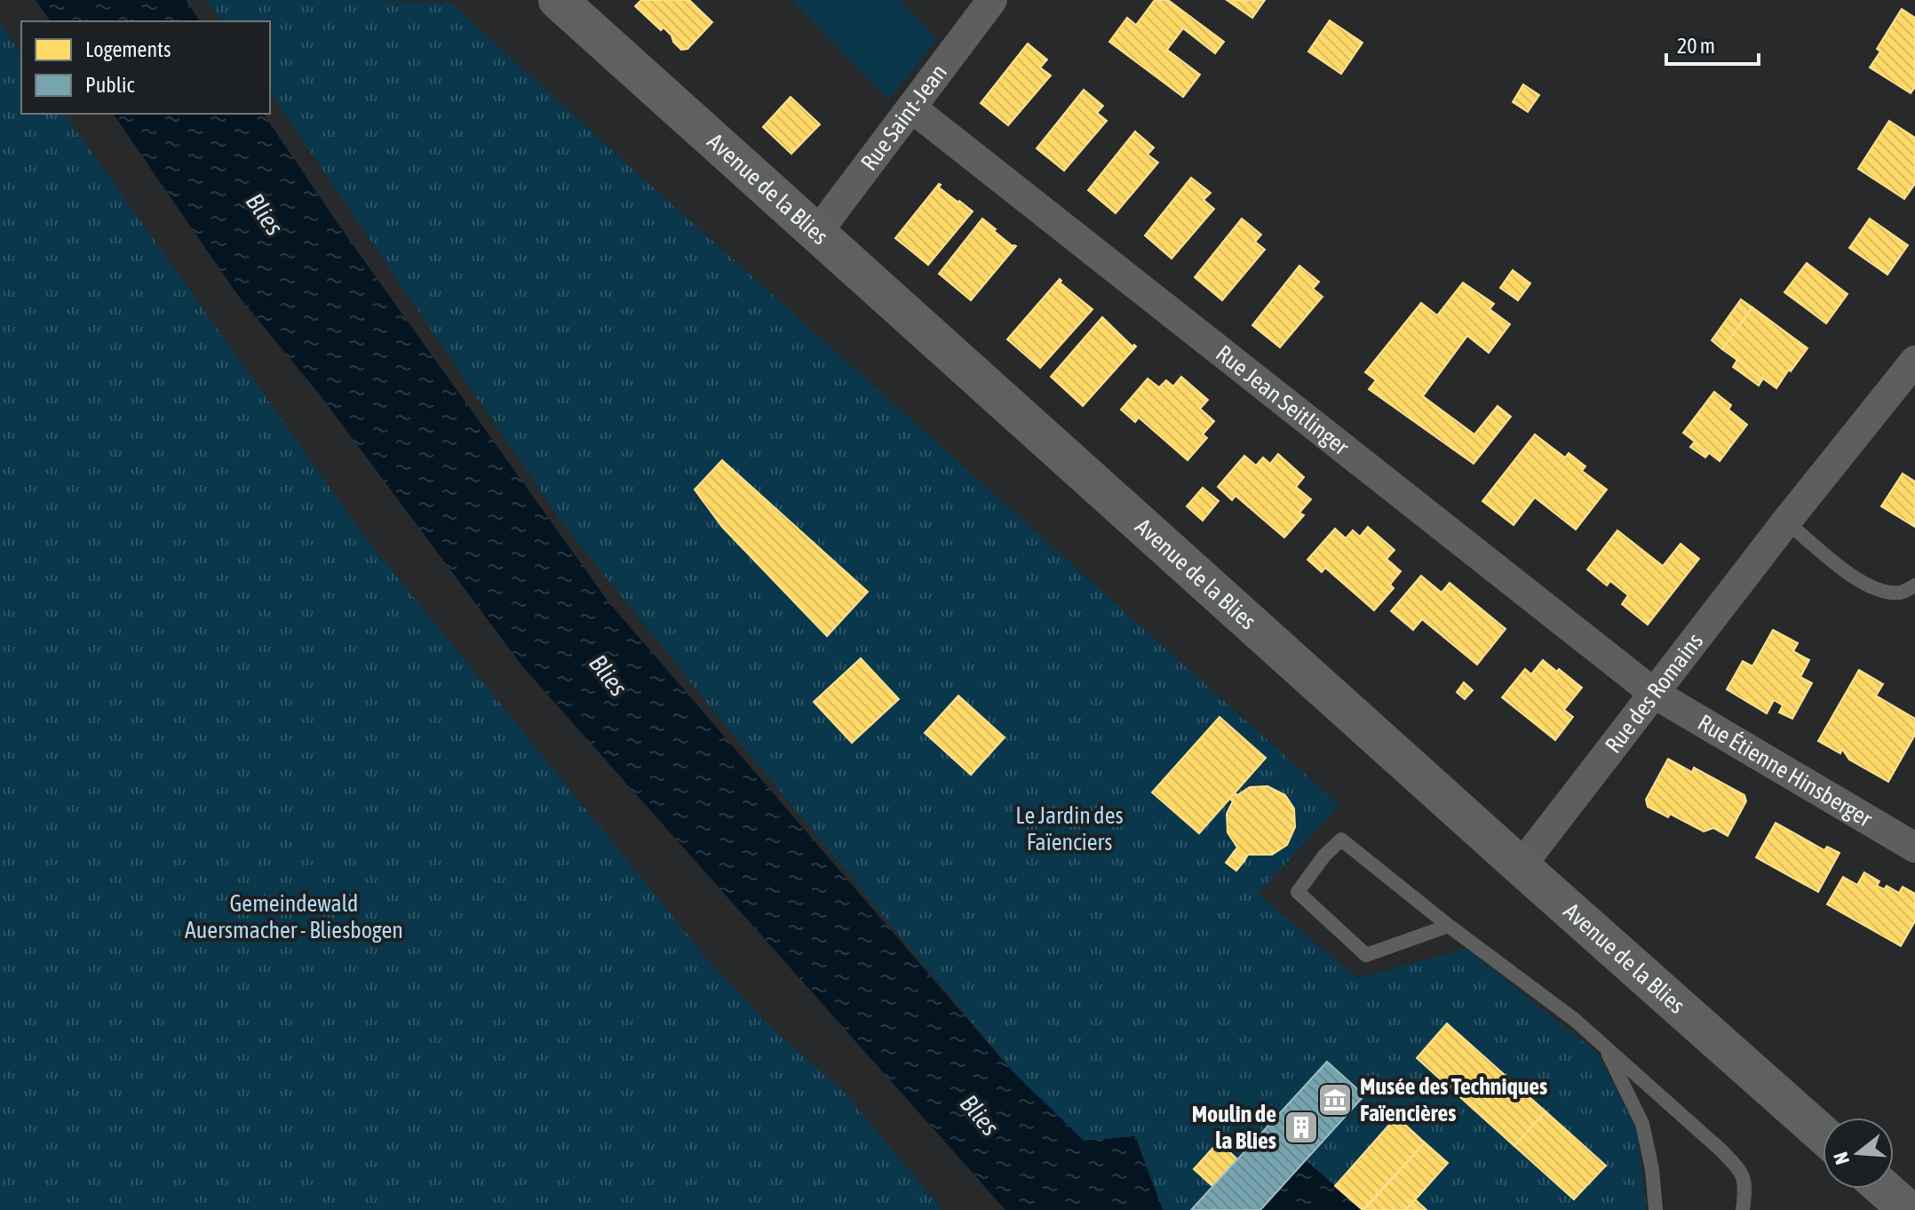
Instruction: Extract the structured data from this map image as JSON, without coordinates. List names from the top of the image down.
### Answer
{
  "streets": {
    "main road": ["Avenue de la Blies"],
    "street": [
      "Rue Saint-Jean",
      "Rue Jean Seitlinger",
      "Rue des Romains",
      "Rue Étienne Hinsberger"
    ]
  },
  "crossings": [
    ["Rue Saint-Jean", "Avenue de la Blies"],
    ["Rue Saint-Jean", "Rue Jean Seitlinger"],
    ["Avenue de la Blies", "Rue des Romains"],
    ["Rue Jean Seitlinger", "Rue des Romains"],
    ["Rue Jean Seitlinger", "Rue Étienne Hinsberger"],
    ["Rue des Romains", "Rue Étienne Hinsberger"]
  ],
  "water": ["Blies"],
  "parks": ["Le Jardin des Faïenciers", "Gemeindewald Auersmacher - Bliesbogen"],
  "places": {
    "museum": ["Musée des Techniques Faïencières"],
    "building": ["Moulin de la Blies"]
  },
  "legend": ["Logements", "Public"],
  "scale_bar": "20 m",
  "north": "left"
}
